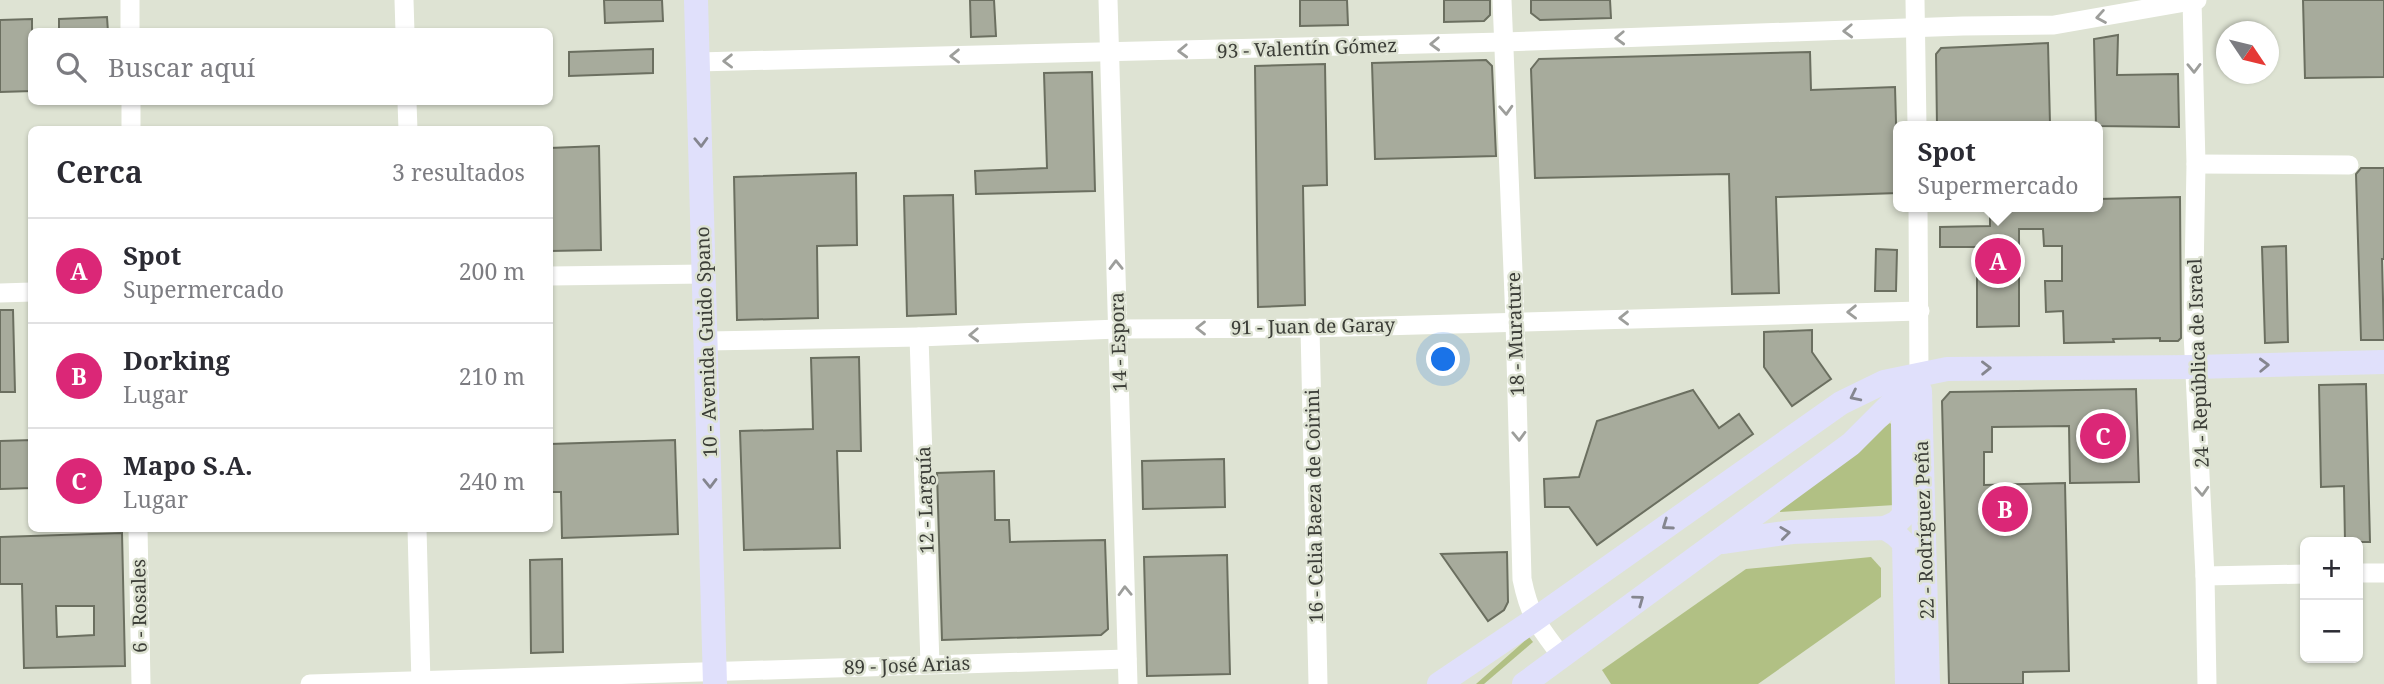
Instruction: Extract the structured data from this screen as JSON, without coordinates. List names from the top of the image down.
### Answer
{
  "streets": {
    "main road": ["10 - Avenida Guido Spano", "22 - Rodríguez Peña"],
    "street": [
      "93 - Valentín Gómez",
      "91 - Juan de Garay",
      "18 - Murature",
      "14 - Espora",
      "24 - República de Israel",
      "12 - Larguía",
      "16 - Celia Baeza de Coirini",
      "6 - Rosales",
      "89 - José Arias"
    ]
  },
  "crossings": [
    ["93 - Valentín Gómez", "18 - Murature"],
    ["93 - Valentín Gómez", "10 - Avenida Guido Spano"],
    ["93 - Valentín Gómez", "14 - Espora"],
    ["93 - Valentín Gómez", "24 - República de Israel"],
    ["91 - Juan de Garay", "18 - Murature"],
    ["91 - Juan de Garay", "10 - Avenida Guido Spano"],
    ["91 - Juan de Garay", "14 - Espora"],
    ["91 - Juan de Garay", "12 - Larguía"],
    ["91 - Juan de Garay", "16 - Celia Baeza de Coirini"],
    ["91 - Juan de Garay", "22 - Rodríguez Peña"],
    ["10 - Avenida Guido Spano", "89 - José Arias"],
    ["14 - Espora", "89 - José Arias"],
    ["12 - Larguía", "89 - José Arias"]
  ],
  "one_way": [
    "93 - Valentín Gómez",
    "91 - Juan de Garay",
    "18 - Murature",
    "10 - Avenida Guido Spano",
    "14 - Espora",
    "24 - República de Israel"
  ],
  "north": "bottom right",
  "page": {
    "search": "Buscar aquí",
    "popup": ["Spot", "Supermercado"],
    "heading": ["Cerca", "3 resultados"],
    "list": [
      {
        "mark": "A",
        "name": "Spot",
        "note": "Supermercado",
        "value": "200 m"
      },
      {
        "mark": "B",
        "name": "Dorking",
        "note": "Lugar",
        "value": "210 m"
      },
      {
        "mark": "C",
        "name": "Mapo S.A.",
        "note": "Lugar",
        "value": "240 m"
      }
    ],
    "pins": ["A", "C", "B"],
    "map_buttons": ["+", "−"]
  }
}
